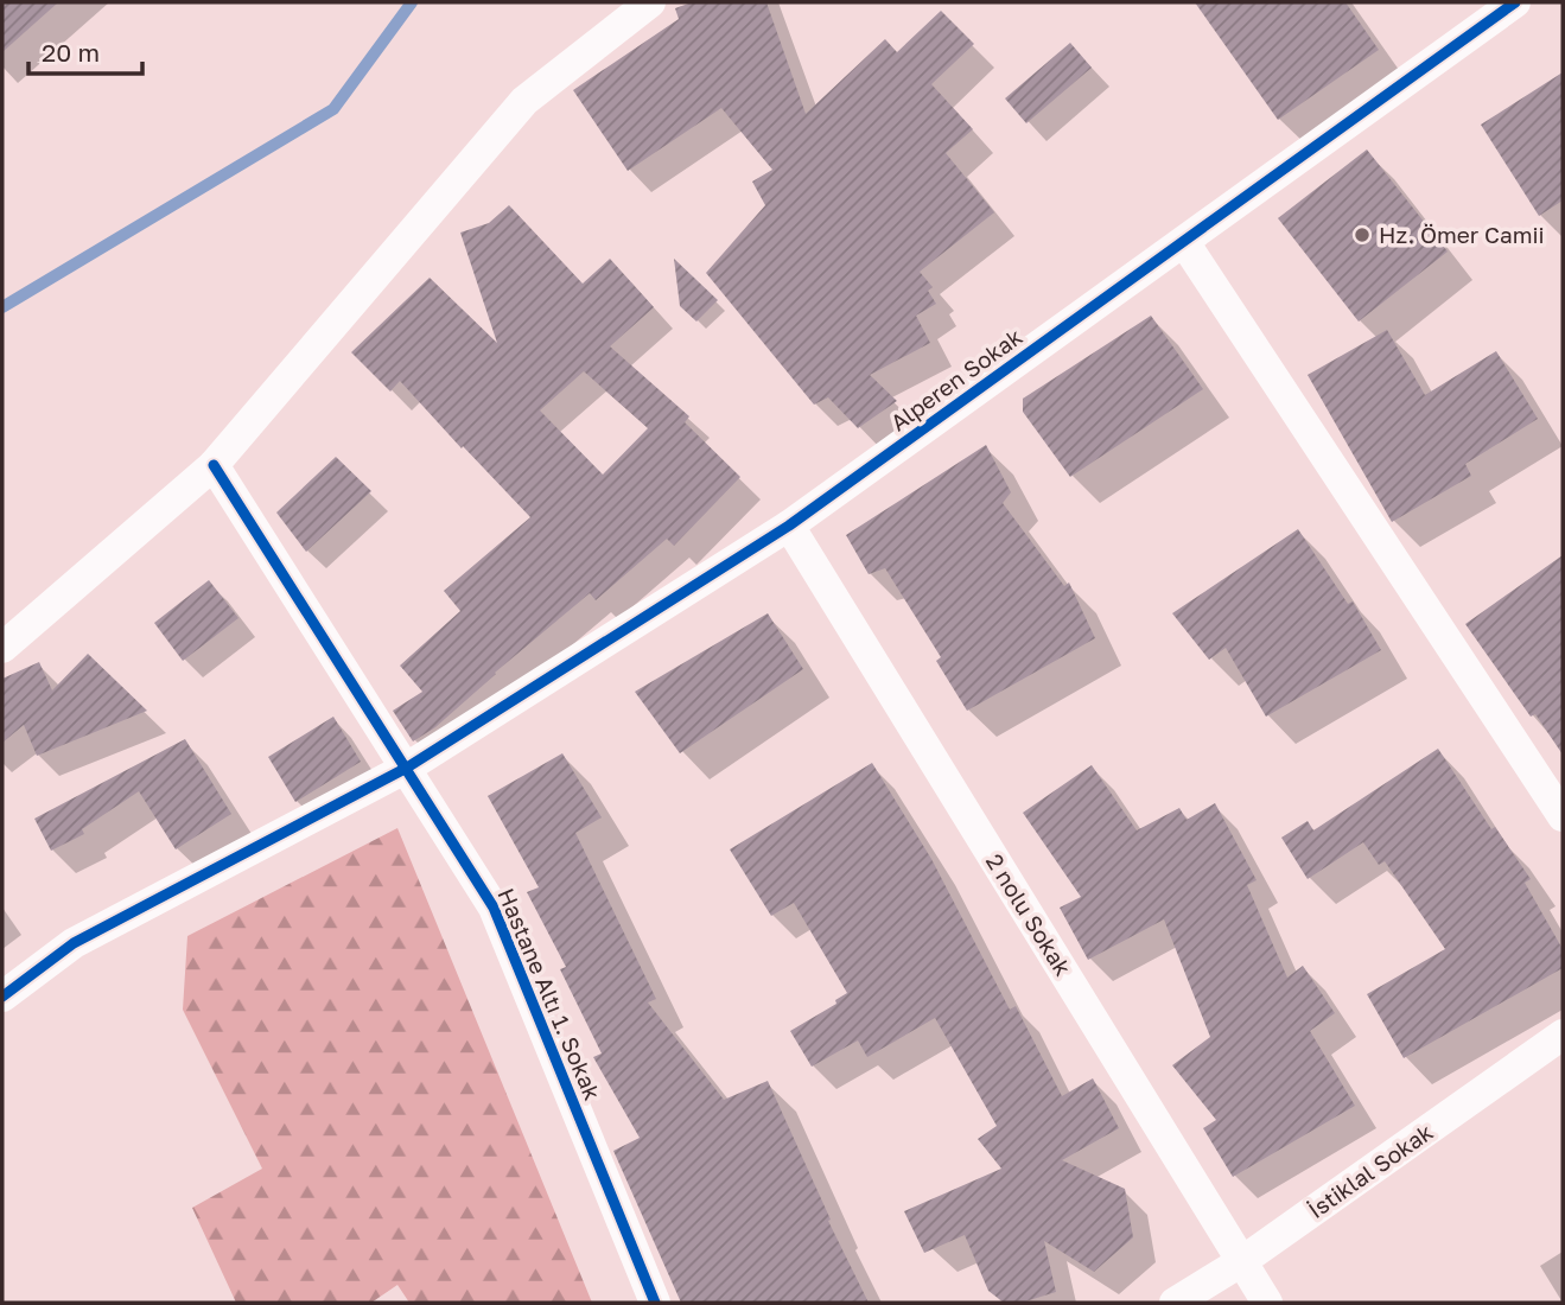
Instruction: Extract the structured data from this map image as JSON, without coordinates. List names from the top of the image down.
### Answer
{
  "streets": {
    "street": [
      "Alperen Sokak",
      "2 nolu Sokak",
      "Hastane Altı 1. Sokak",
      "İstiklal Sokak"
    ]
  },
  "crossings": [
    ["Alperen Sokak", "2 nolu Sokak"],
    ["Alperen Sokak", "Hastane Altı 1. Sokak"],
    ["2 nolu Sokak", "İstiklal Sokak"]
  ],
  "places": ["Hz. Ömer Camii"],
  "scale_bar": "20 m"
}
